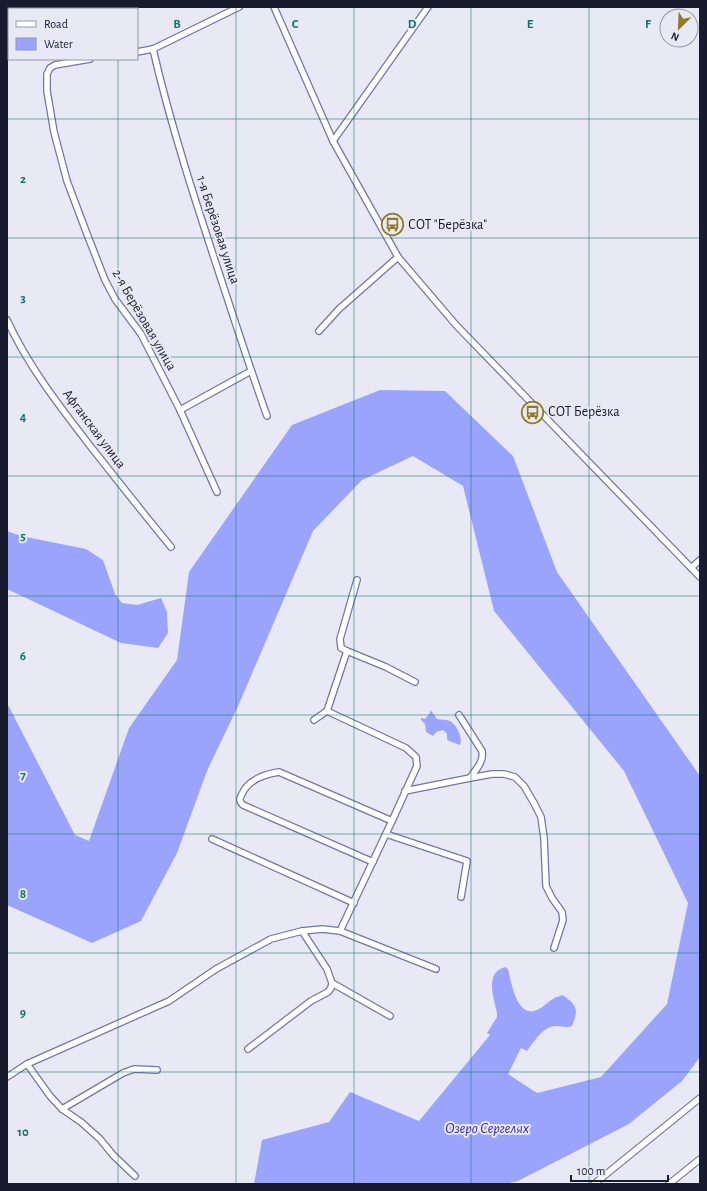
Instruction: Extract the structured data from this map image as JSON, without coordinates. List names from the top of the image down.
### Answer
{
  "streets": {
    "street": ["1-я Берёзовая улица", "2-я Берёзовая улица", "Афганская улица"]
  },
  "water": ["Озеро Сергелях"],
  "places": {
    "bus stop": ["СОТ \"Берёзка\"", "СОТ Берёзка"]
  },
  "legend": ["Road", "Water"],
  "scale_bar": "100 m",
  "north": "bottom left",
  "grid": {
    "columns": [
      "B",
      "C",
      "D",
      "E",
      "F"
    ],
    "rows": [
      "2",
      "3",
      "4",
      "5",
      "6",
      "7",
      "8",
      "9",
      "10"
    ]
  }
}
